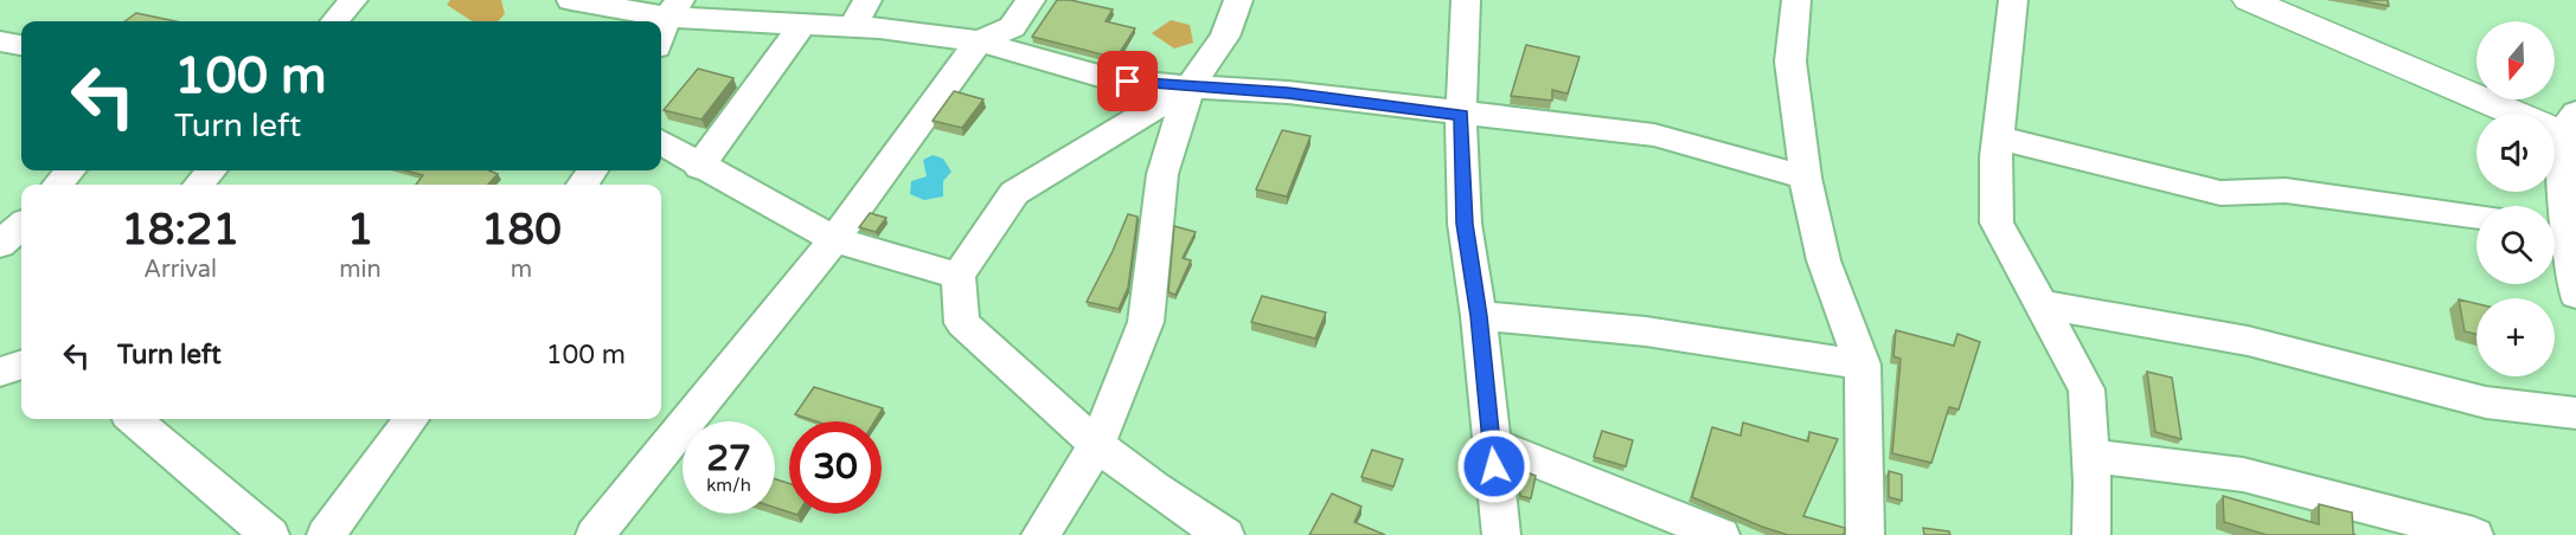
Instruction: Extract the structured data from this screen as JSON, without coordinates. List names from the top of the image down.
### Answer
{
  "north": "bottom",
  "page": {
    "map_buttons": "+",
    "turn": ["100 m", "Turn left"],
    "eta": [
      "18:21",
      "Arrival",
      "1",
      "min",
      "180",
      "m"
    ],
    "list": [
      {
        "name": "Turn left",
        "value": "100 m"
      }
    ],
    "speed": "27 km/h",
    "limit": "30"
  }
}
